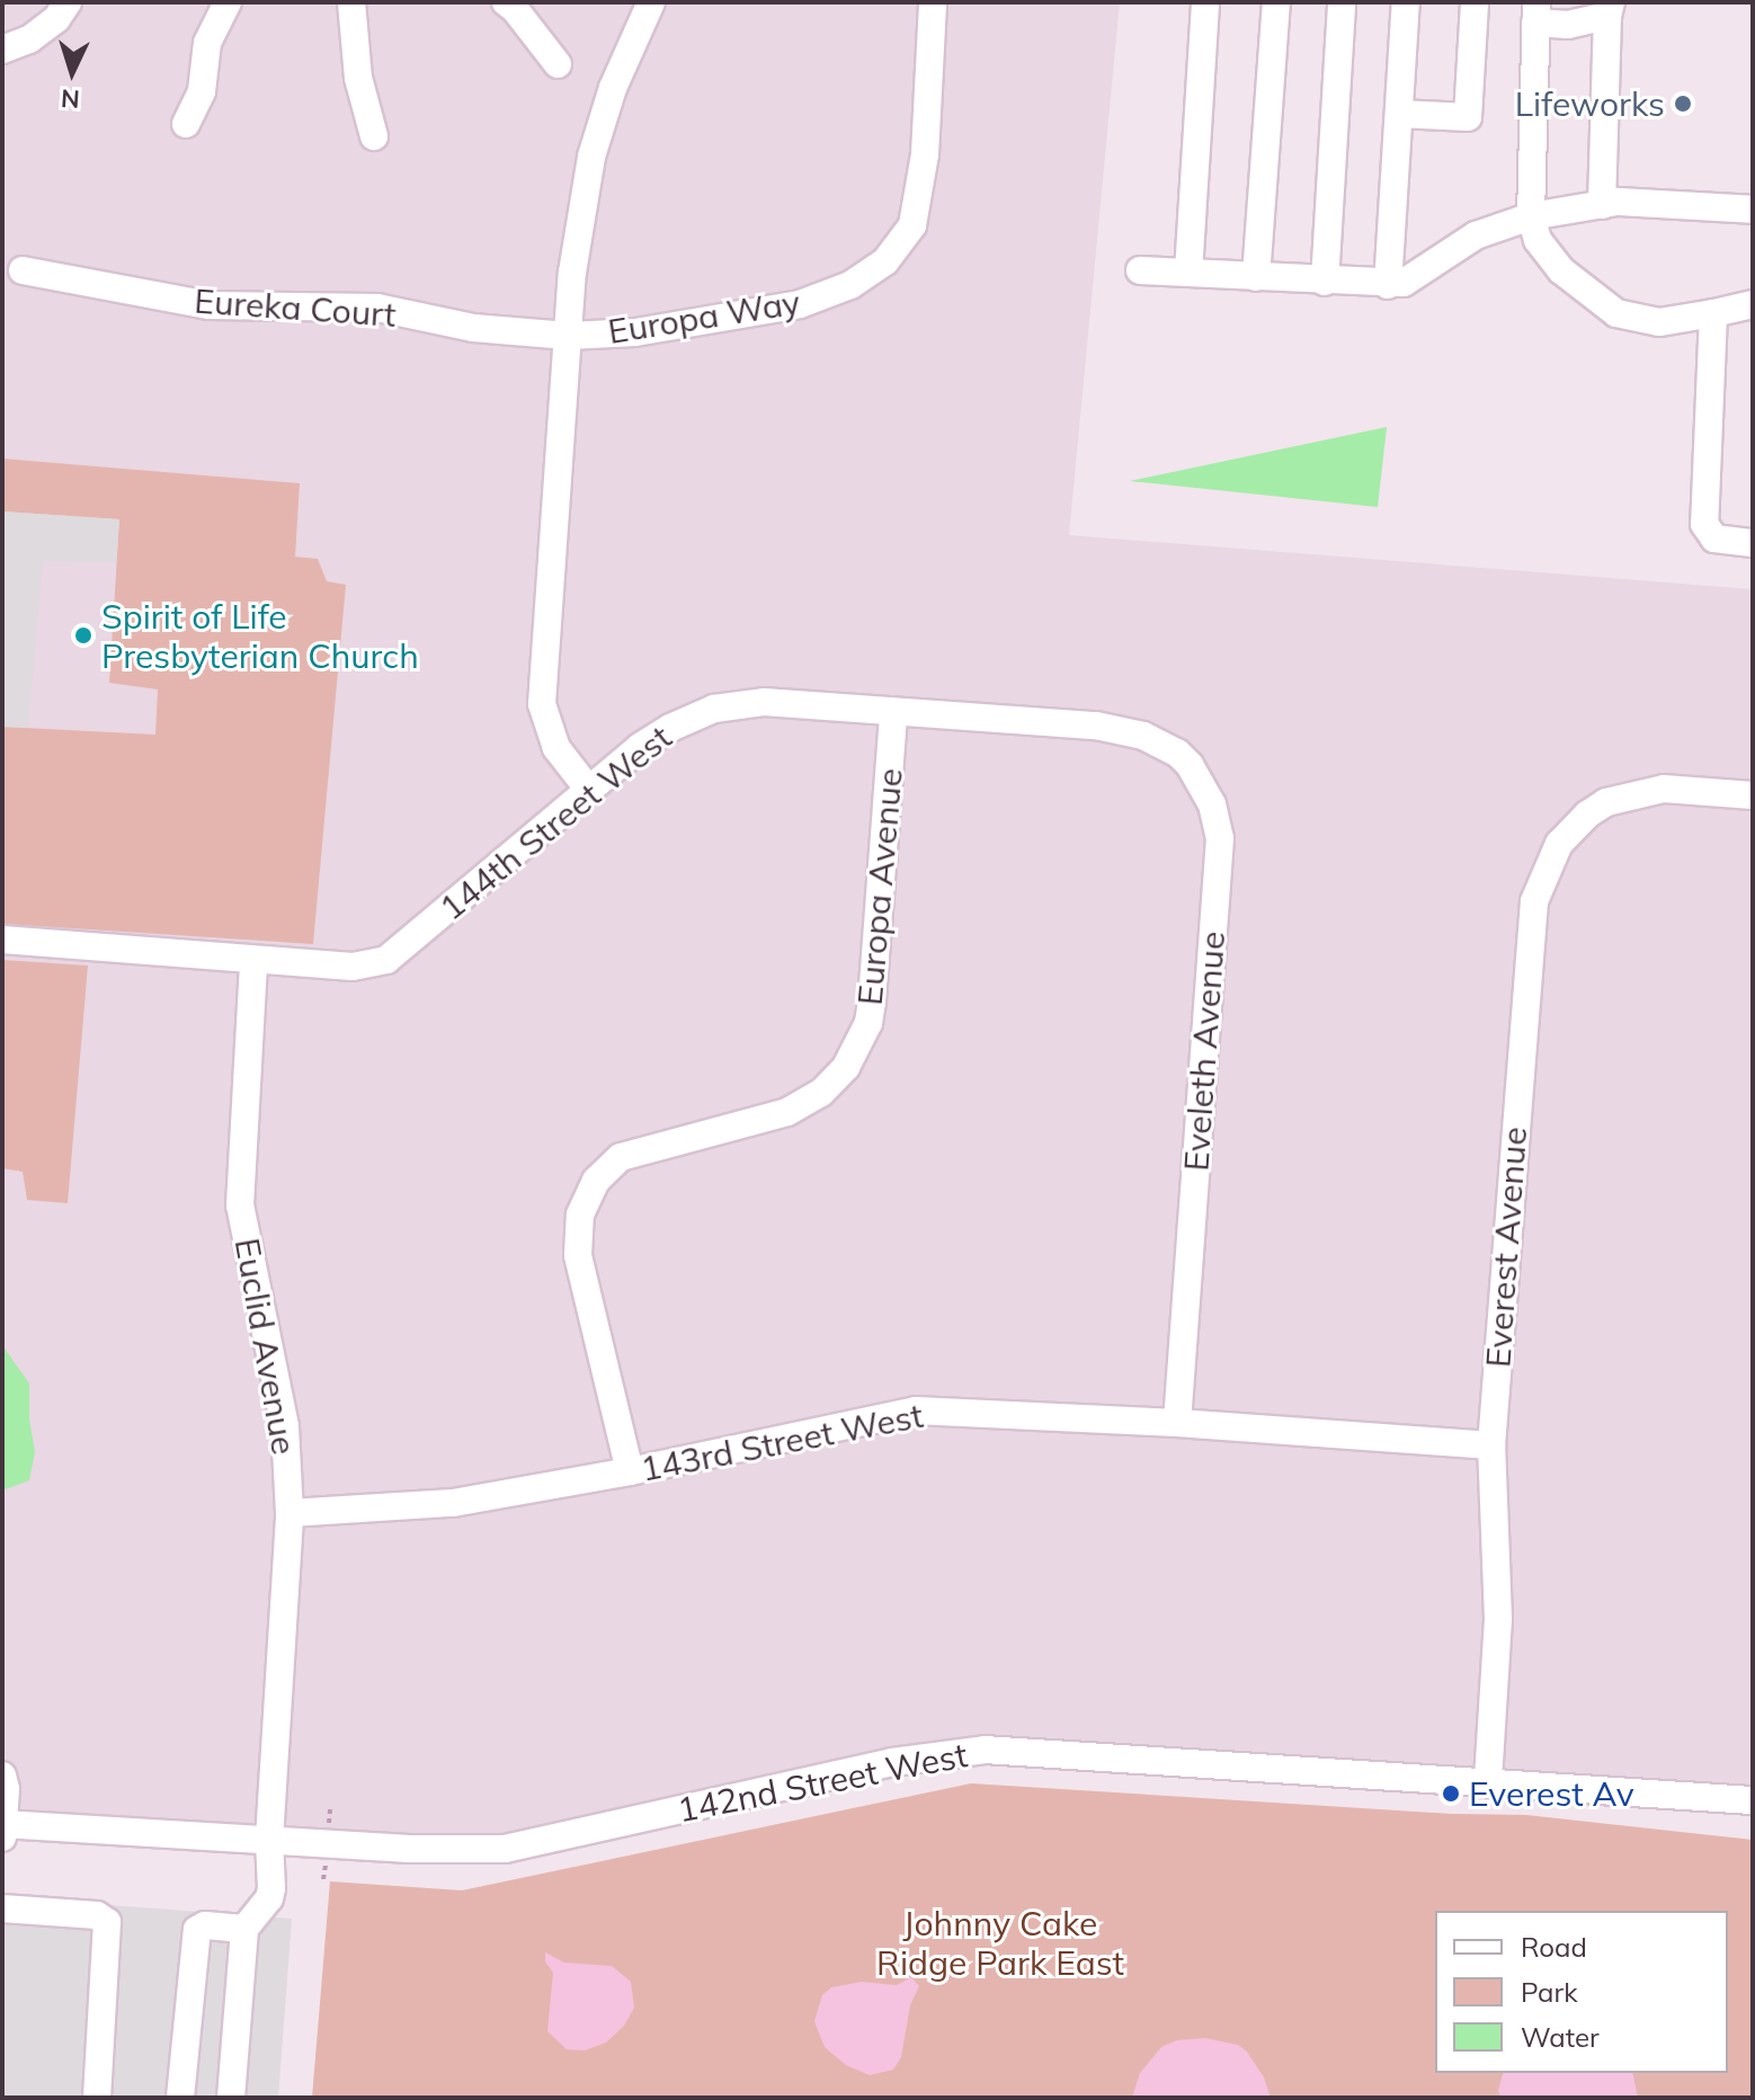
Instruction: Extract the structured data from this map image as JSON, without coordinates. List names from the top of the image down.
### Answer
{
  "streets": {
    "street": [
      "Eureka Court",
      "Europa Way",
      "144th Street West",
      "Europa Avenue",
      "Eveleth Avenue",
      "Everest Avenue",
      "Euclid Avenue",
      "143rd Street West",
      "142nd Street West"
    ]
  },
  "crossings": [
    ["Eureka Court", "Europa Way"],
    ["144th Street West", "Europa Avenue"],
    ["144th Street West", "Eveleth Avenue"],
    ["144th Street West", "Euclid Avenue"],
    ["Europa Avenue", "143rd Street West"],
    ["Eveleth Avenue", "143rd Street West"],
    ["Everest Avenue", "143rd Street West"],
    ["Everest Avenue", "142nd Street West"],
    ["Euclid Avenue", "143rd Street West"],
    ["Euclid Avenue", "142nd Street West"]
  ],
  "parks": ["Johnny Cake Ridge Park East"],
  "places": ["Lifeworks", "Spirit of Life Presbyterian Church", "Everest Av"],
  "legend": ["Road", "Park", "Water"],
  "north": "bottom"
}
